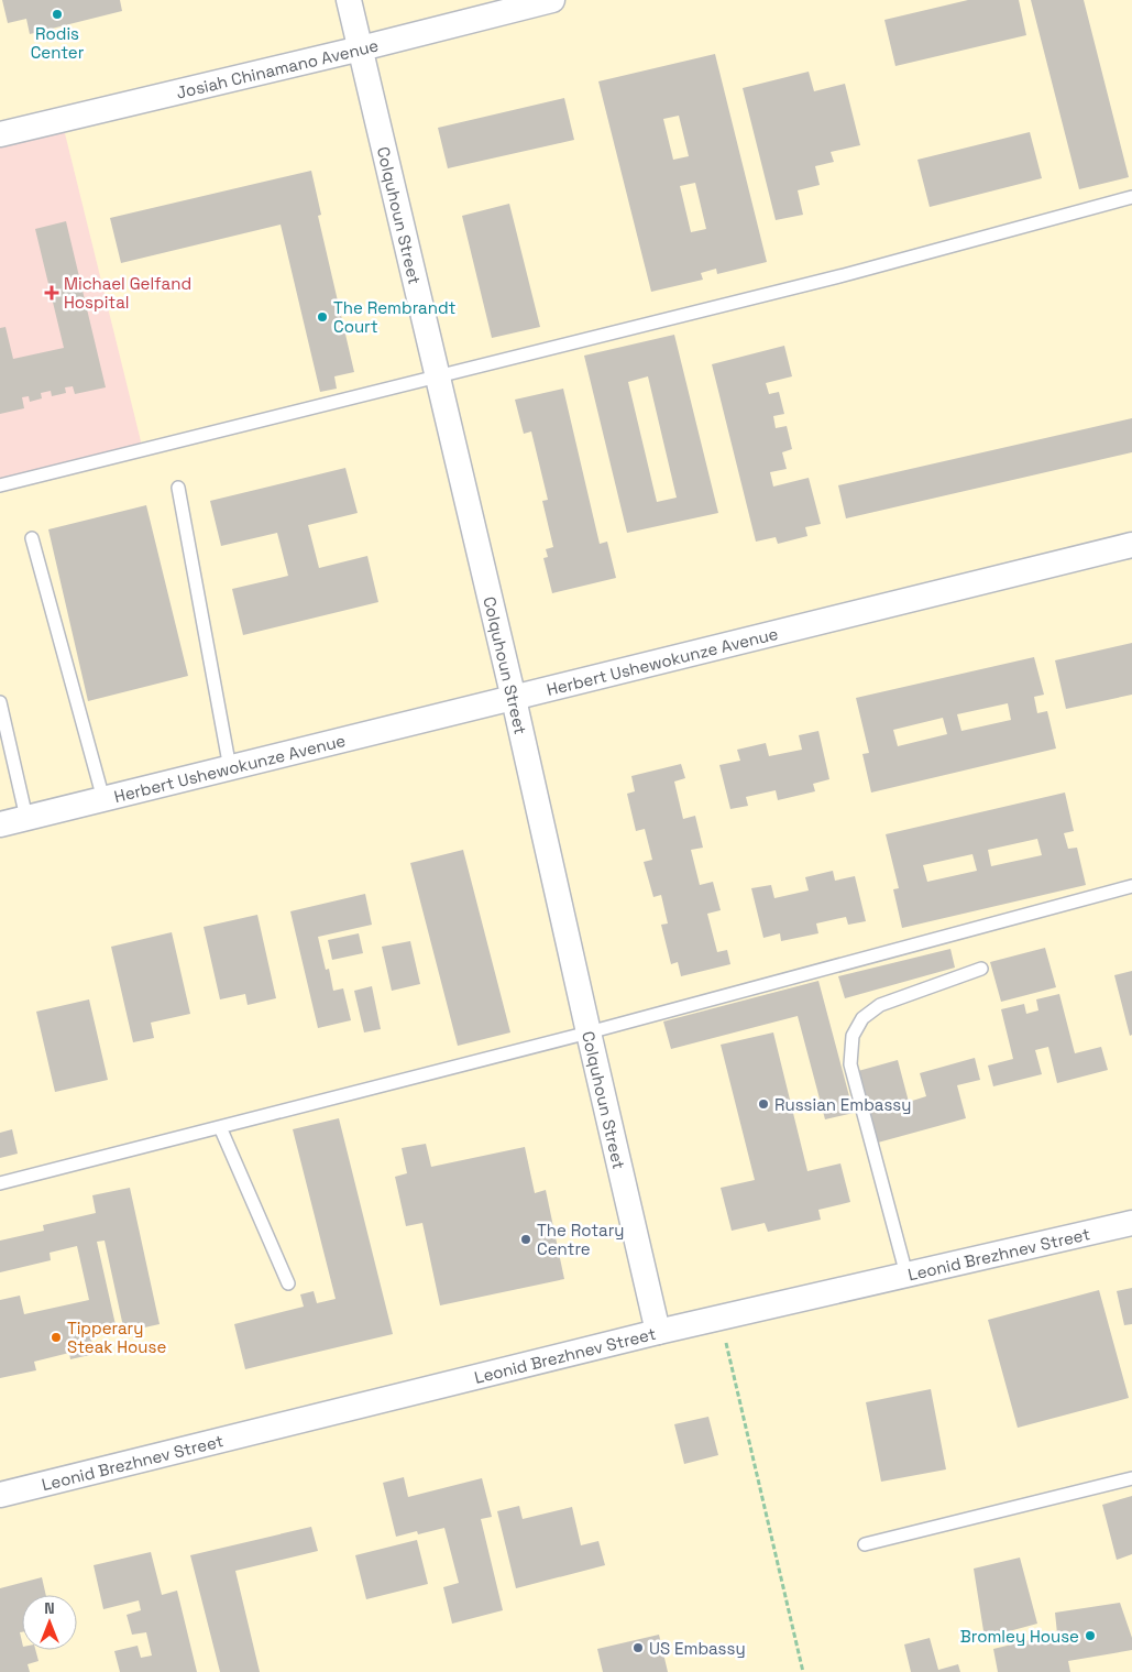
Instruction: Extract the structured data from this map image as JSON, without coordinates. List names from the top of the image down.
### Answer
{
  "streets": {
    "street": [
      "Josiah Chinamano Avenue",
      "Colquhoun Street",
      "Herbert Ushewokunze Avenue",
      "Leonid Brezhnev Street"
    ]
  },
  "crossings": [
    ["Josiah Chinamano Avenue", "Colquhoun Street"],
    ["Colquhoun Street", "Herbert Ushewokunze Avenue"],
    ["Colquhoun Street", "Leonid Brezhnev Street"]
  ],
  "places": {
    "other": [
      "Rodis Center",
      "The Rembrandt Court",
      "Russian Embassy",
      "The Rotary Centre",
      "Tipperary Steak House",
      "Bromley House",
      "US Embassy"
    ],
    "health": ["Michael Gelfand Hospital"]
  },
  "north": "top"
}
